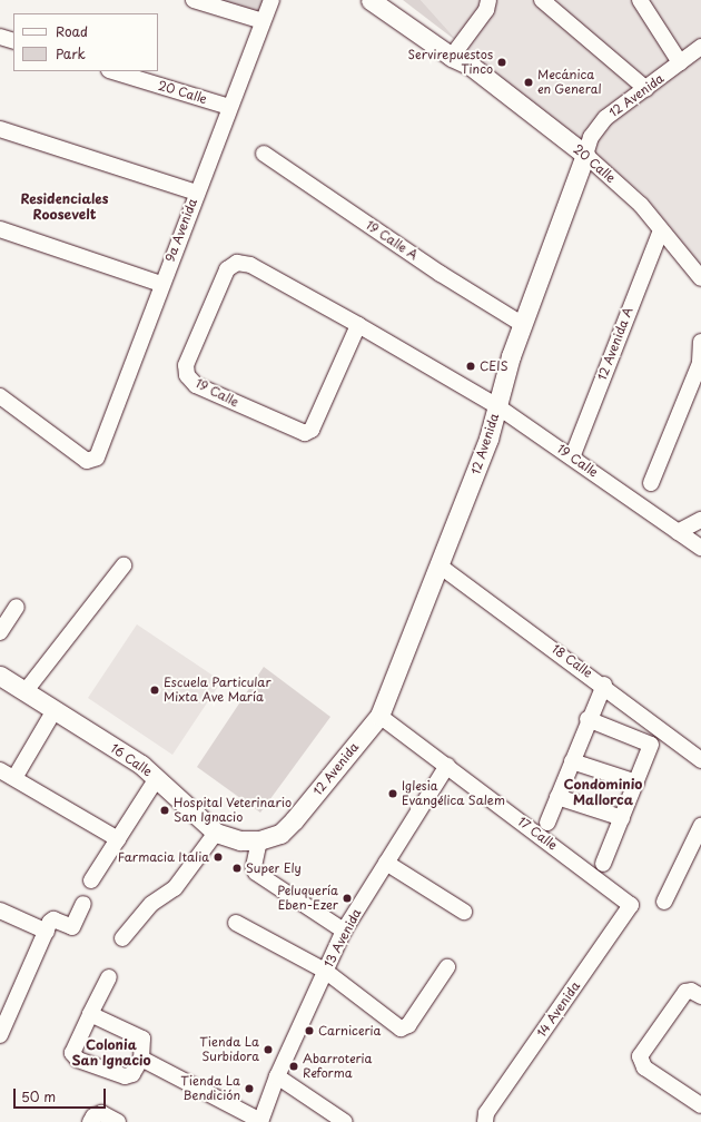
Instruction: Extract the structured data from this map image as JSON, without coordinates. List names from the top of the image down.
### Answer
{
  "streets": {
    "main road": ["20 Calle", "12 Avenida", "16 Calle"],
    "street": [
      "9a Avenida",
      "19 Calle A",
      "12 Avenida A",
      "19 Calle",
      "18 Calle",
      "17 Calle",
      "13 Avenida",
      "14 Avenida"
    ]
  },
  "crossings": [
    ["20 Calle", "12 Avenida"],
    ["20 Calle", "9a Avenida"],
    ["20 Calle", "12 Avenida A"],
    ["12 Avenida", "19 Calle A"],
    ["12 Avenida", "19 Calle"],
    ["12 Avenida", "18 Calle"],
    ["12 Avenida", "16 Calle"],
    ["12 Avenida", "17 Calle"],
    ["12 Avenida A", "19 Calle"],
    ["17 Calle", "13 Avenida"],
    ["17 Calle", "14 Avenida"]
  ],
  "districts": ["Residenciales Roosevelt", "Condominio Mallorca", "Colonia San Ignacio"],
  "places": [
    "Servirepuestos Tinco",
    "Mecánica en General",
    "CEIS",
    "Escuela Particular Mixta Ave María",
    "Iglesia Evangélica Salem",
    "Hospital Veterinario San Ignacio",
    "Farmacia Italia",
    "Super Ely",
    "Peluquería Eben-Ezer",
    "Carniceria",
    "Tienda La Surbidora",
    "Abarroteria Reforma",
    "Tienda La Bendición"
  ],
  "legend": ["Road", "Park"],
  "scale_bar": "50 m"
}
